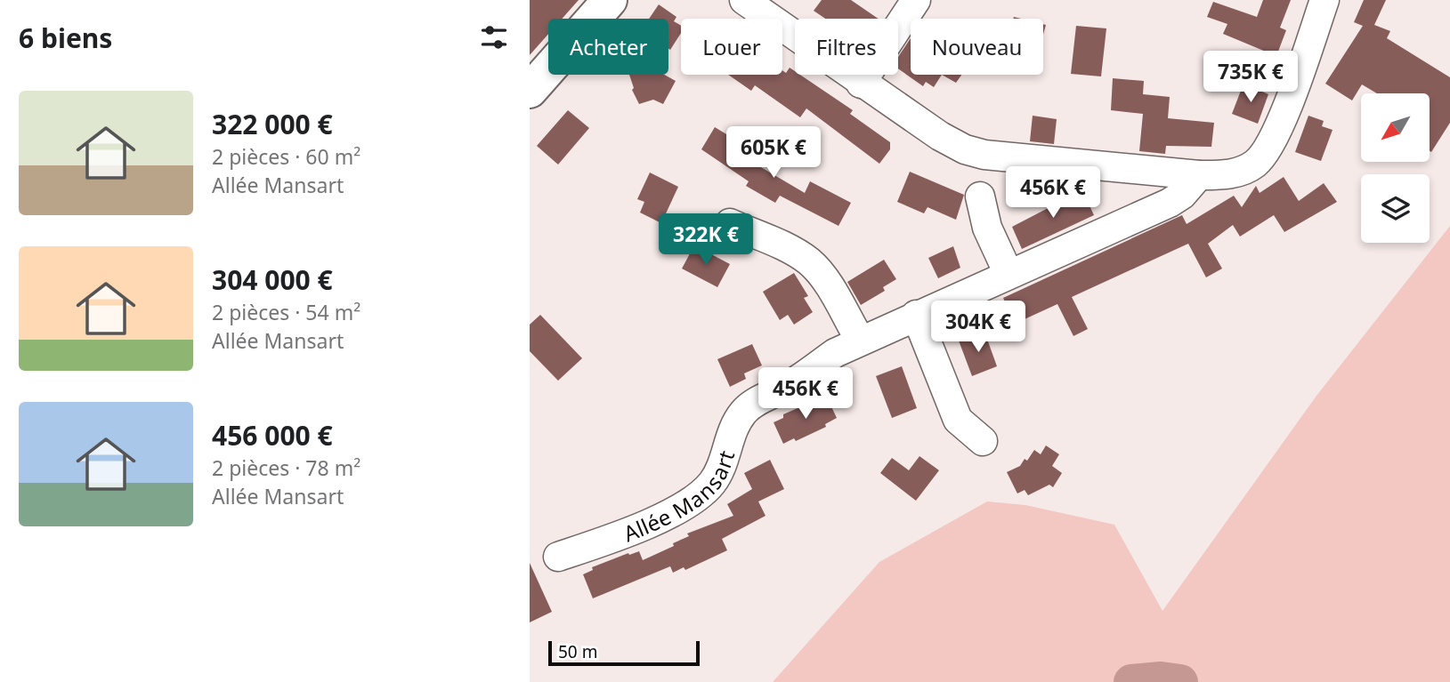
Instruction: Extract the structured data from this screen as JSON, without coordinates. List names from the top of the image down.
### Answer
{
  "streets": {
    "street": ["Allée Mansart"]
  },
  "scale_bar": "50 m",
  "north": "bottom left",
  "page": {
    "heading": "6 biens",
    "chip": [
      "Acheter",
      "Louer",
      "Filtres",
      "Nouveau"
    ],
    "price": [
      "735K €",
      "605K €",
      "456K €",
      "322K €",
      "304K €",
      "456K €"
    ],
    "list": [
      {
        "name": "322 000 €",
        "note": "2 pièces · 60 m² · Allée Mansart"
      },
      {
        "name": "304 000 €",
        "note": "2 pièces · 54 m² · Allée Mansart"
      },
      {
        "name": "456 000 €",
        "note": "2 pièces · 78 m² · Allée Mansart"
      }
    ],
    "scale": "50 m"
  }
}
